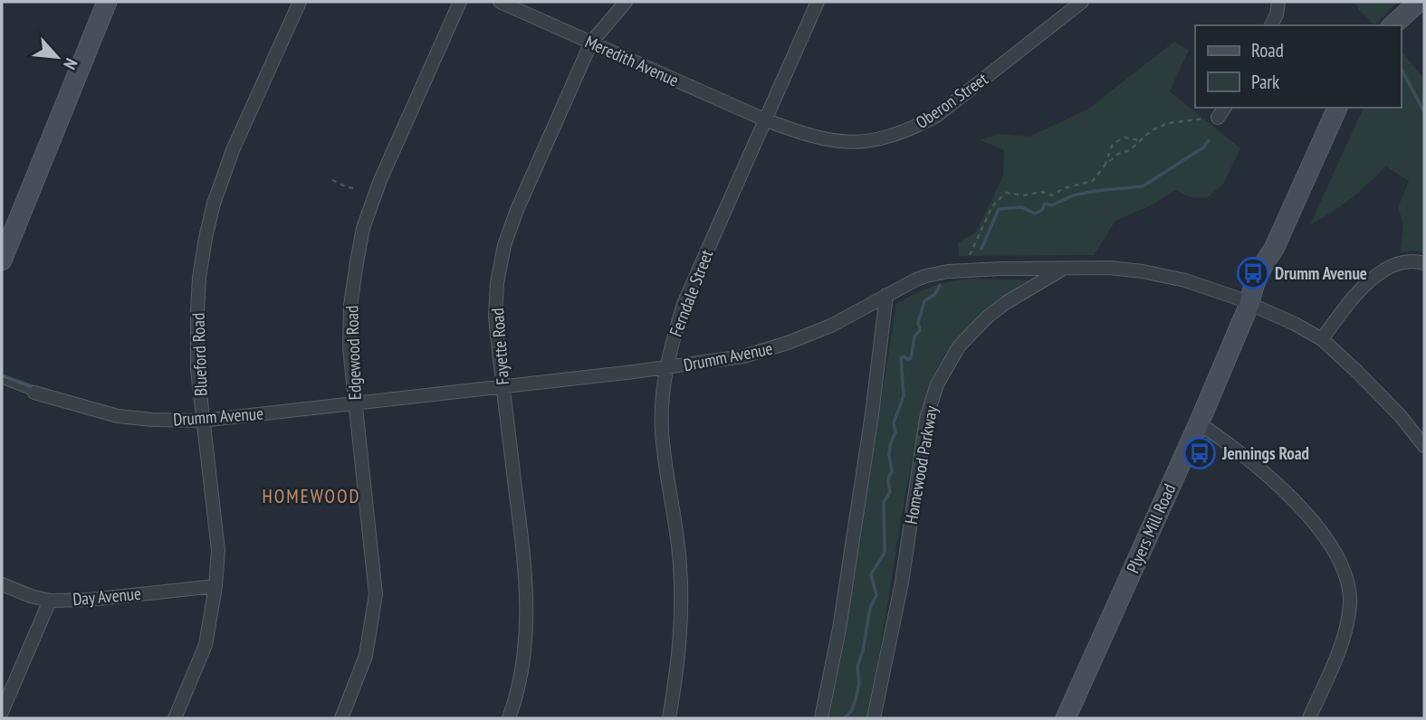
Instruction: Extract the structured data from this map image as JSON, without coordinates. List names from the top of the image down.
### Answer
{
  "streets": {
    "street": [
      "Meredith Avenue",
      "Oberon Street",
      "Ferndale Street",
      "Fayette Road",
      "Edgewood Road",
      "Blueford Road",
      "Drumm Avenue",
      "Homewood Parkway",
      "Plyers Mill Road",
      "Day Avenue"
    ]
  },
  "crossings": [
    ["Meredith Avenue", "Oberon Street"],
    ["Meredith Avenue", "Ferndale Street"],
    ["Meredith Avenue", "Fayette Road"],
    ["Oberon Street", "Ferndale Street"],
    ["Ferndale Street", "Drumm Avenue"],
    ["Fayette Road", "Drumm Avenue"],
    ["Edgewood Road", "Drumm Avenue"],
    ["Blueford Road", "Drumm Avenue"],
    ["Blueford Road", "Day Avenue"],
    ["Drumm Avenue", "Homewood Parkway"],
    ["Drumm Avenue", "Plyers Mill Road"]
  ],
  "districts": ["HOMEWOOD"],
  "places": {
    "bus stop": ["Drumm Avenue", "Jennings Road"]
  },
  "legend": ["Road", "Park"],
  "north": "bottom right"
}
